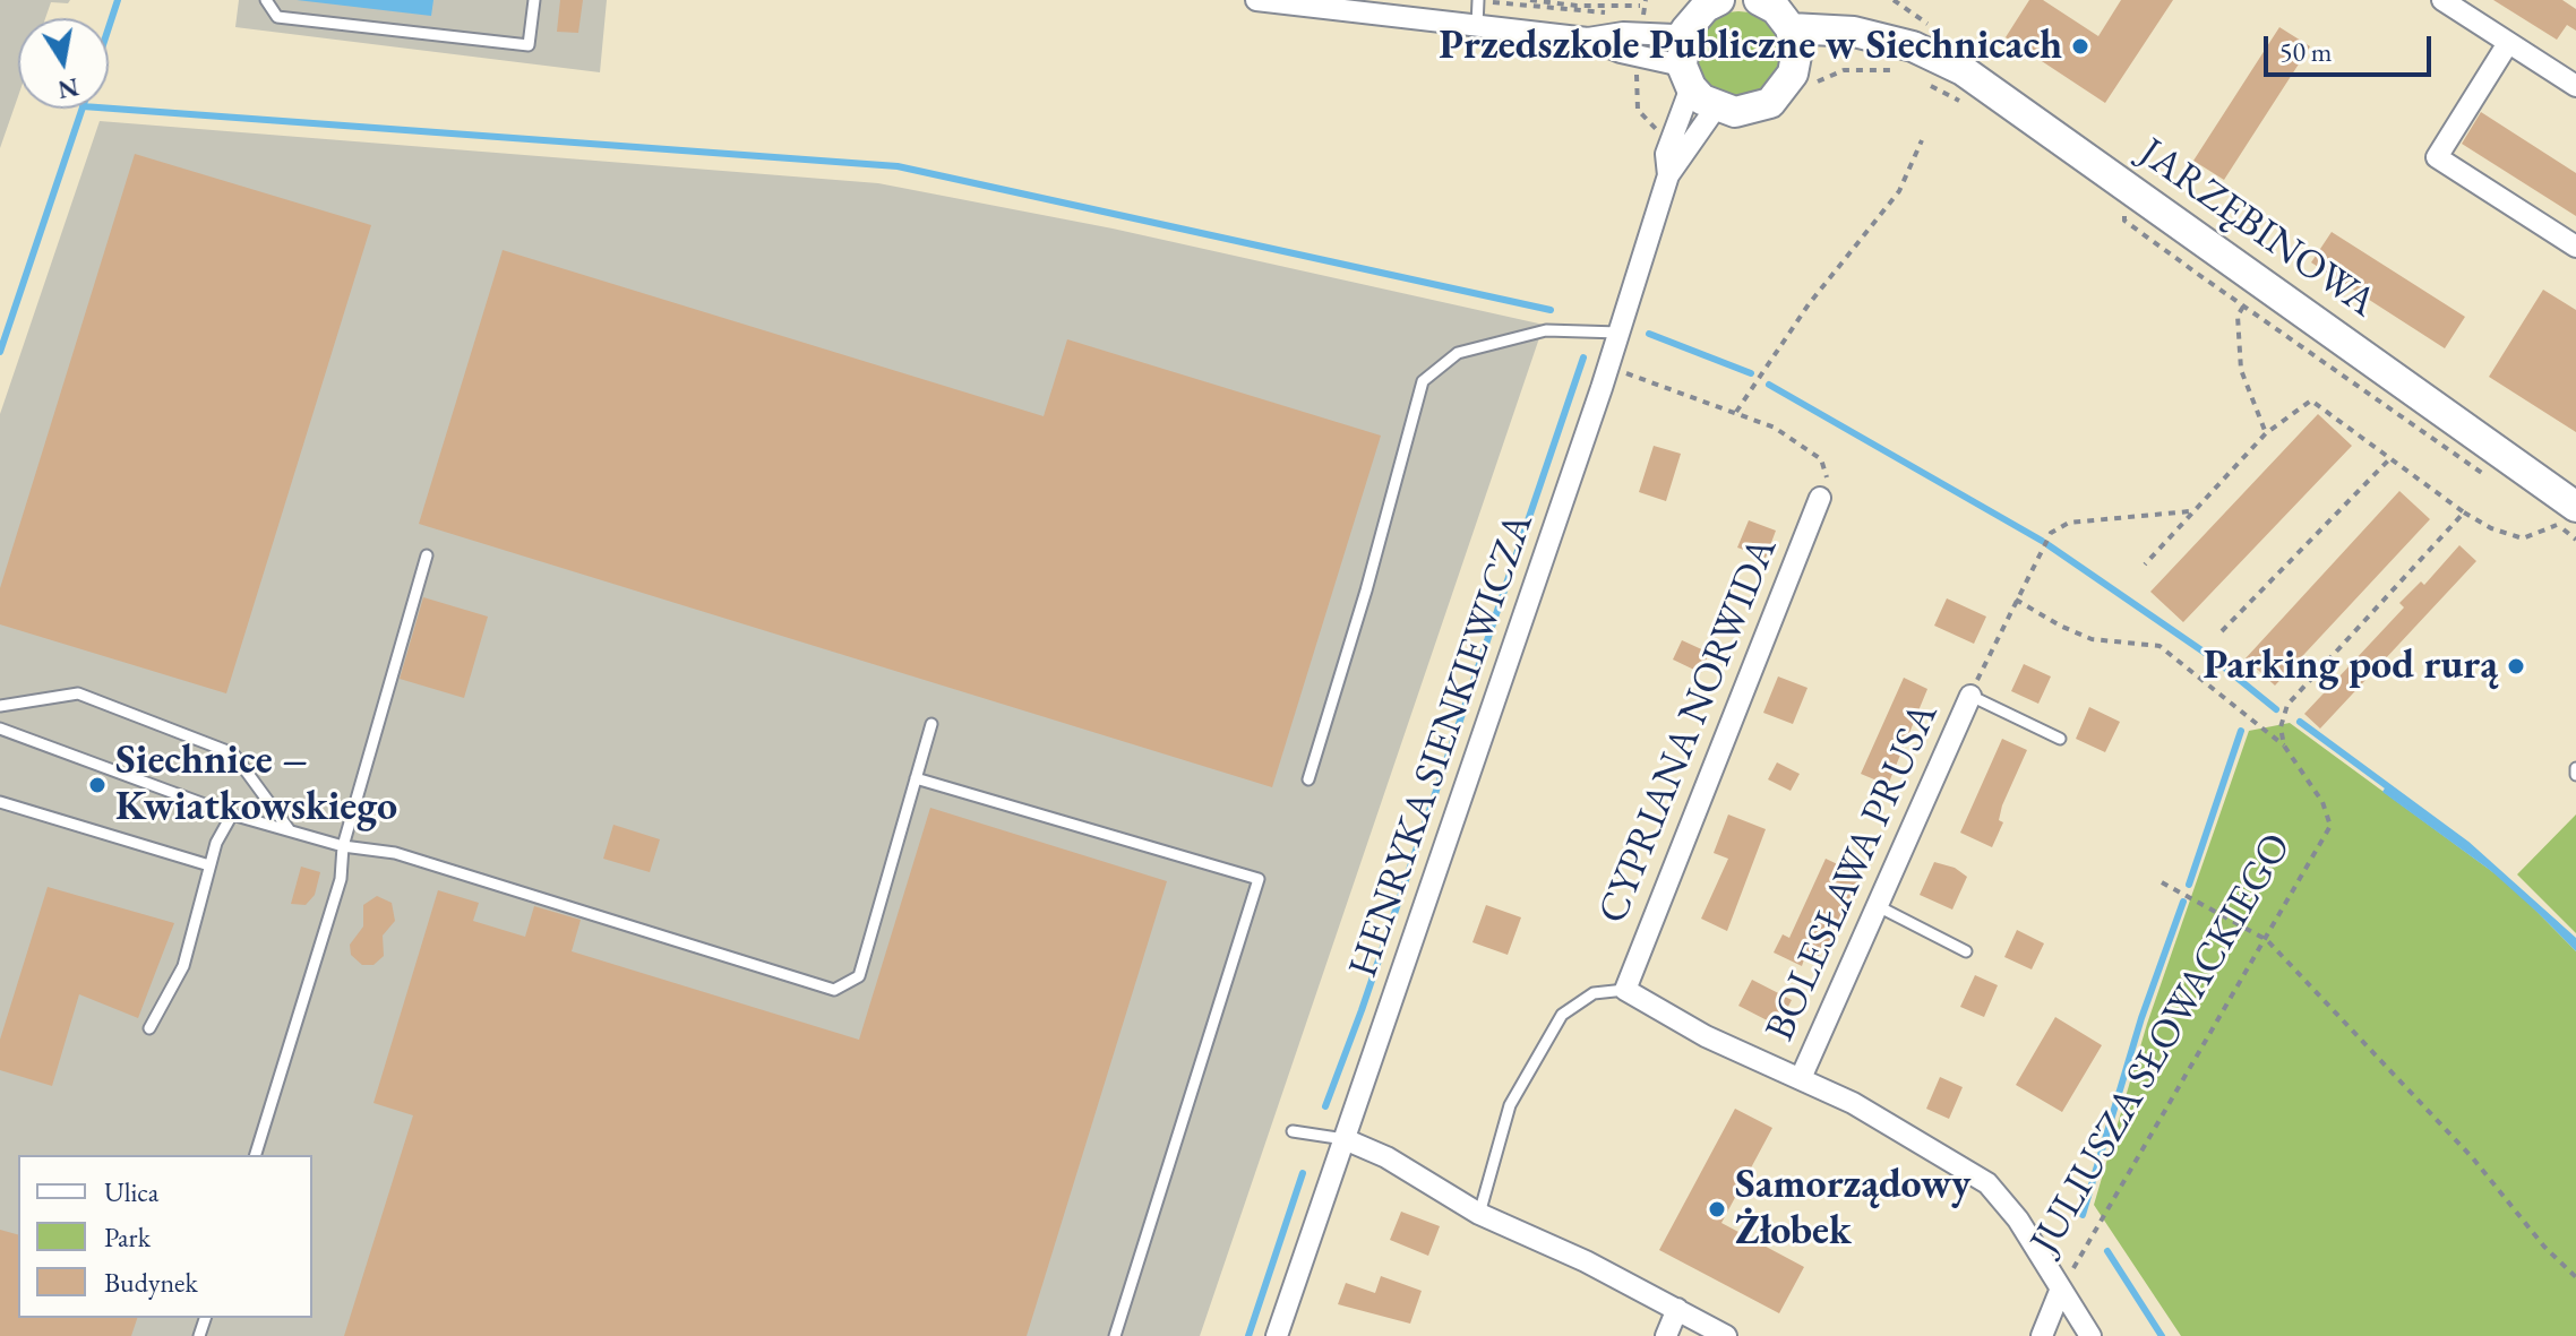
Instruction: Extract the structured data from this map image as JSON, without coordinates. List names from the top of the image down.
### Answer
{
  "streets": {
    "street": [
      "JARZĘBINOWA",
      "CYPRIANA NORWIDA",
      "HENRYKA SIENKIEWICZA",
      "BOLESŁAWA PRUSA",
      "JULIUSZA SŁOWACKIEGO"
    ]
  },
  "crossings": [
    ["CYPRIANA NORWIDA", "JULIUSZA SŁOWACKIEGO"],
    ["BOLESŁAWA PRUSA", "JULIUSZA SŁOWACKIEGO"]
  ],
  "places": [
    "Przedszkole Publiczne w Siechnicach",
    "Parking pod rurą",
    "Siechnice – Kwiatkowskiego",
    "Samorządowy Żłobek"
  ],
  "legend": ["Ulica", "Park", "Budynek"],
  "scale_bar": "50 m",
  "north": "bottom"
}
